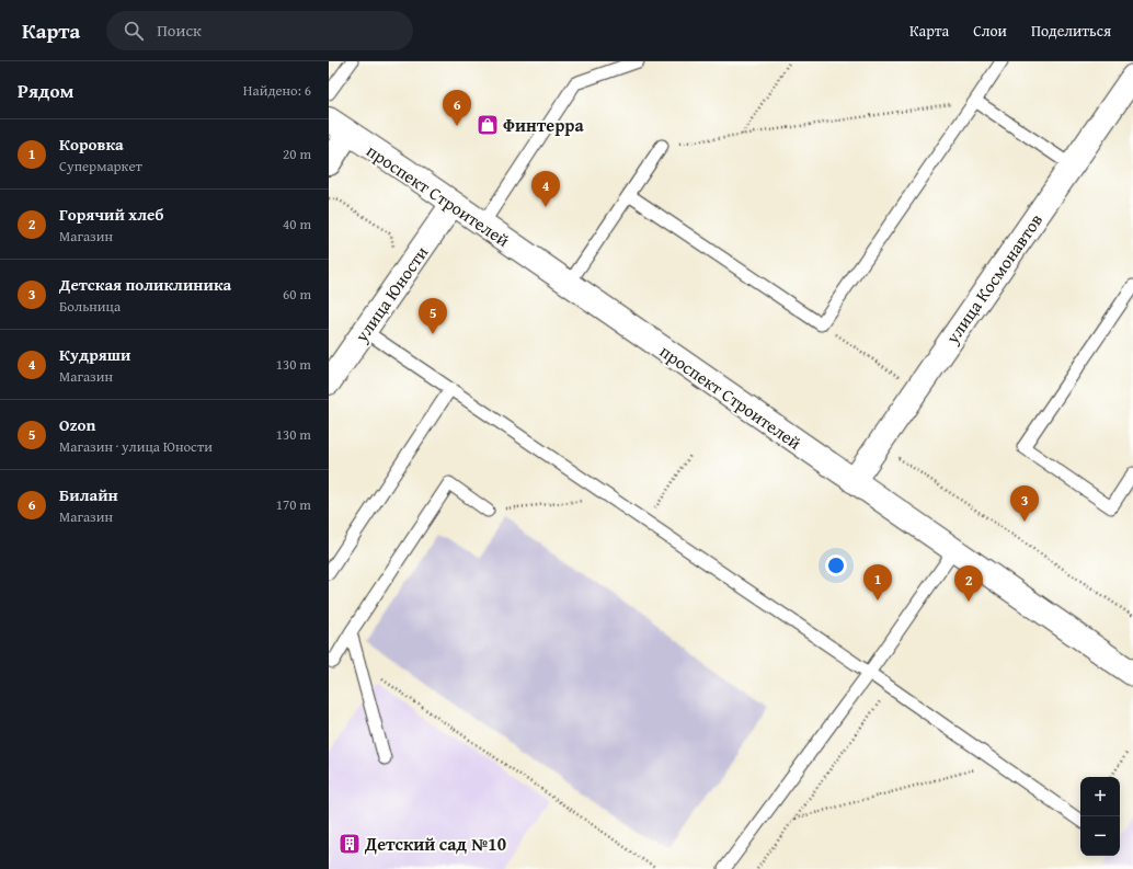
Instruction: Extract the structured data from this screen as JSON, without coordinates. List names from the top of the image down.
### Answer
{
  "streets": {
    "main road": ["проспект Строителей", "улица Космонавтов", "улица Юности"]
  },
  "crossings": [
    ["проспект Строителей", "улица Космонавтов"],
    ["проспект Строителей", "улица Юности"]
  ],
  "places": {
    "shop": ["Финтерра"],
    "building": ["Детский сад №10"]
  },
  "page": {
    "header": "Карта",
    "search": "Поиск",
    "nav": ["Карта", "Слои", "Поделиться"],
    "heading": ["Рядом", "Найдено: 6"],
    "pins": [
      "6",
      "4",
      "5",
      "3",
      "1",
      "2"
    ],
    "list": [
      {
        "mark": "1",
        "name": "Коровка",
        "note": "Супермаркет",
        "value": "20 m"
      },
      {
        "mark": "2",
        "name": "Горячий хлеб",
        "note": "Магазин",
        "value": "40 m"
      },
      {
        "mark": "3",
        "name": "Детская поликлиника",
        "note": "Больница",
        "value": "60 m"
      },
      {
        "mark": "4",
        "name": "Кудряши",
        "note": "Магазин",
        "value": "130 m"
      },
      {
        "mark": "5",
        "name": "Ozon",
        "note": "Магазин · улица Юности",
        "value": "130 m"
      },
      {
        "mark": "6",
        "name": "Билайн",
        "note": "Магазин",
        "value": "170 m"
      }
    ],
    "map_buttons": ["+", "−"]
  }
}
